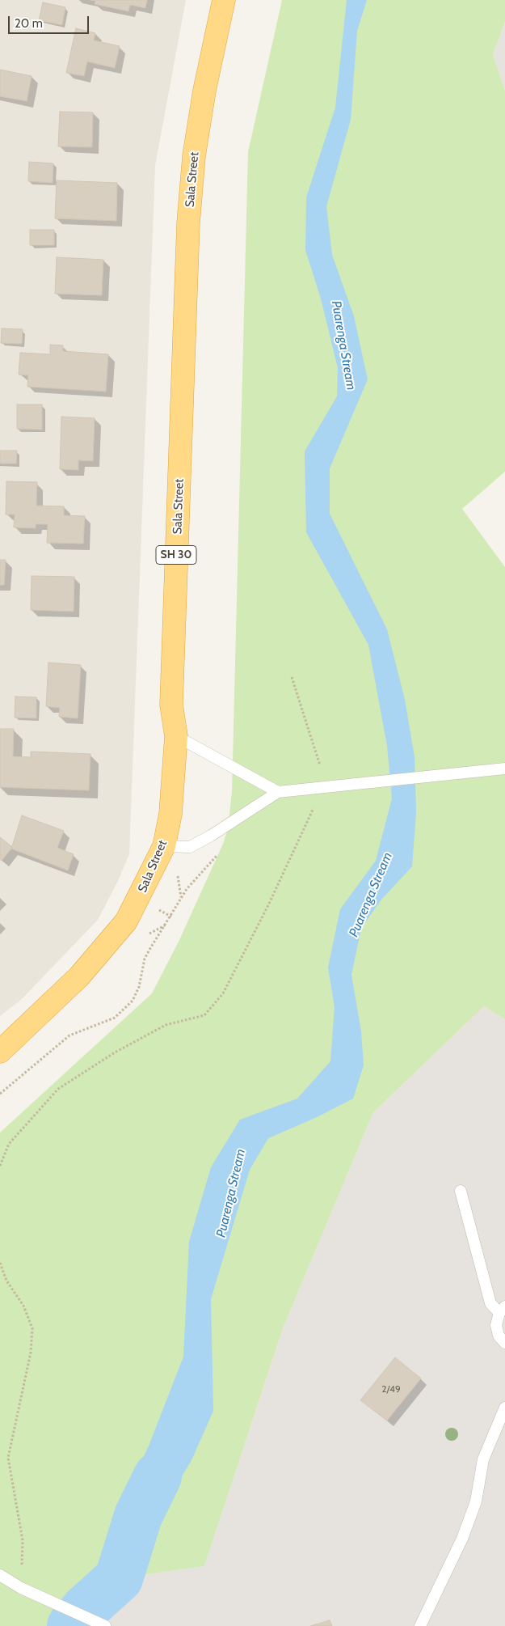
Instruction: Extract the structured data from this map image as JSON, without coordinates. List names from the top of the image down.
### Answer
{
  "streets": {
    "highway": ["Sala Street", "SH 30"]
  },
  "water": ["Puarenga Stream"],
  "house_numbers": ["2/49"],
  "scale_bar": "20 m"
}
